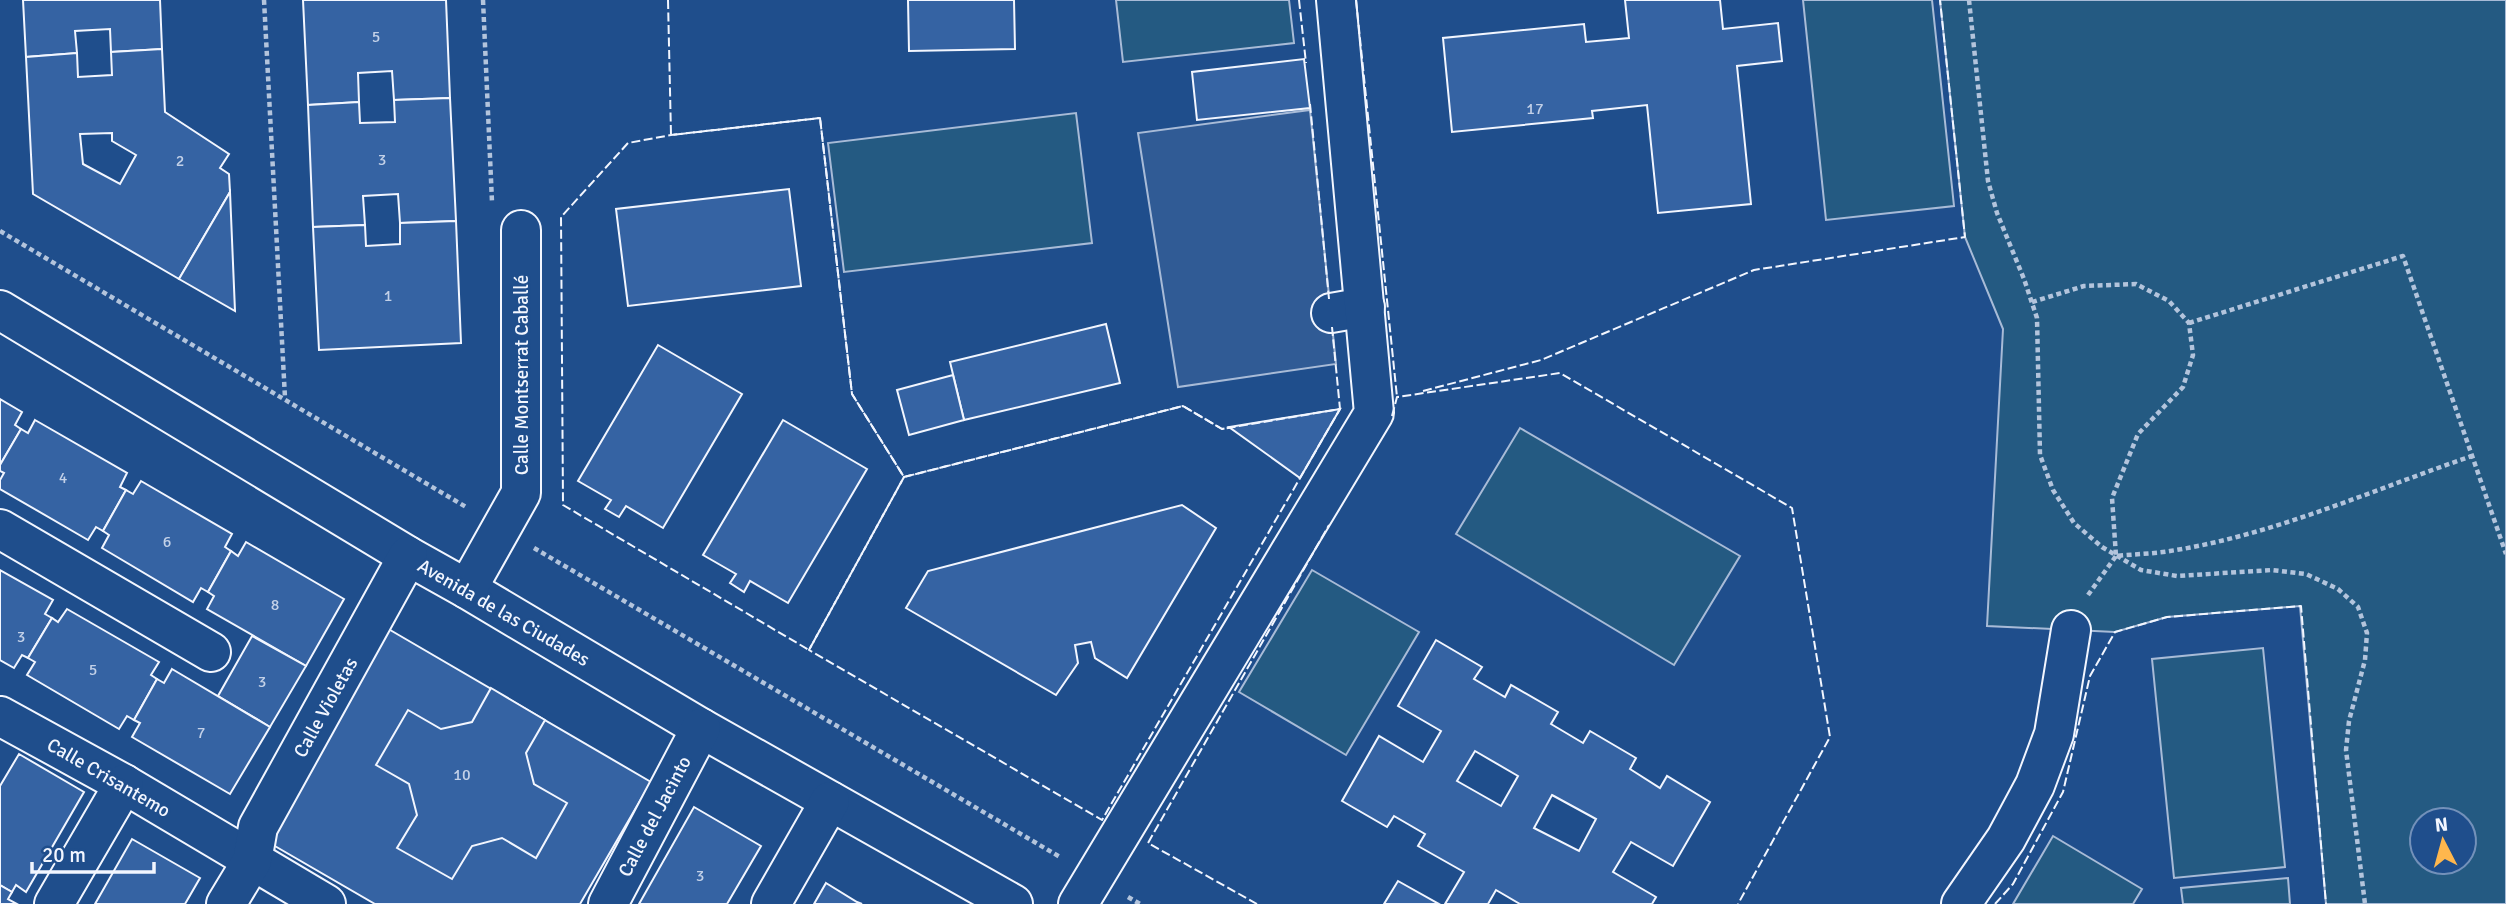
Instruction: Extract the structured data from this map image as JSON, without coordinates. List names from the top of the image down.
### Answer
{
  "streets": {
    "street": [
      "Calle Montserrat Caballé",
      "Avenida de las Ciudades",
      "Calle Violetas",
      "Calle Crisantemo",
      "Calle del Jacinto"
    ]
  },
  "crossings": [
    ["Calle Montserrat Caballé", "Avenida de las Ciudades"],
    ["Avenida de las Ciudades", "Calle Violetas"],
    ["Avenida de las Ciudades", "Calle del Jacinto"],
    ["Calle Violetas", "Calle Crisantemo"]
  ],
  "house_numbers": [
    "5",
    "17",
    "3",
    "2",
    "1",
    "4",
    "6",
    "8",
    "3",
    "5",
    "3",
    "7",
    "10",
    "3"
  ],
  "scale_bar": "20 m",
  "north": "top"
}
